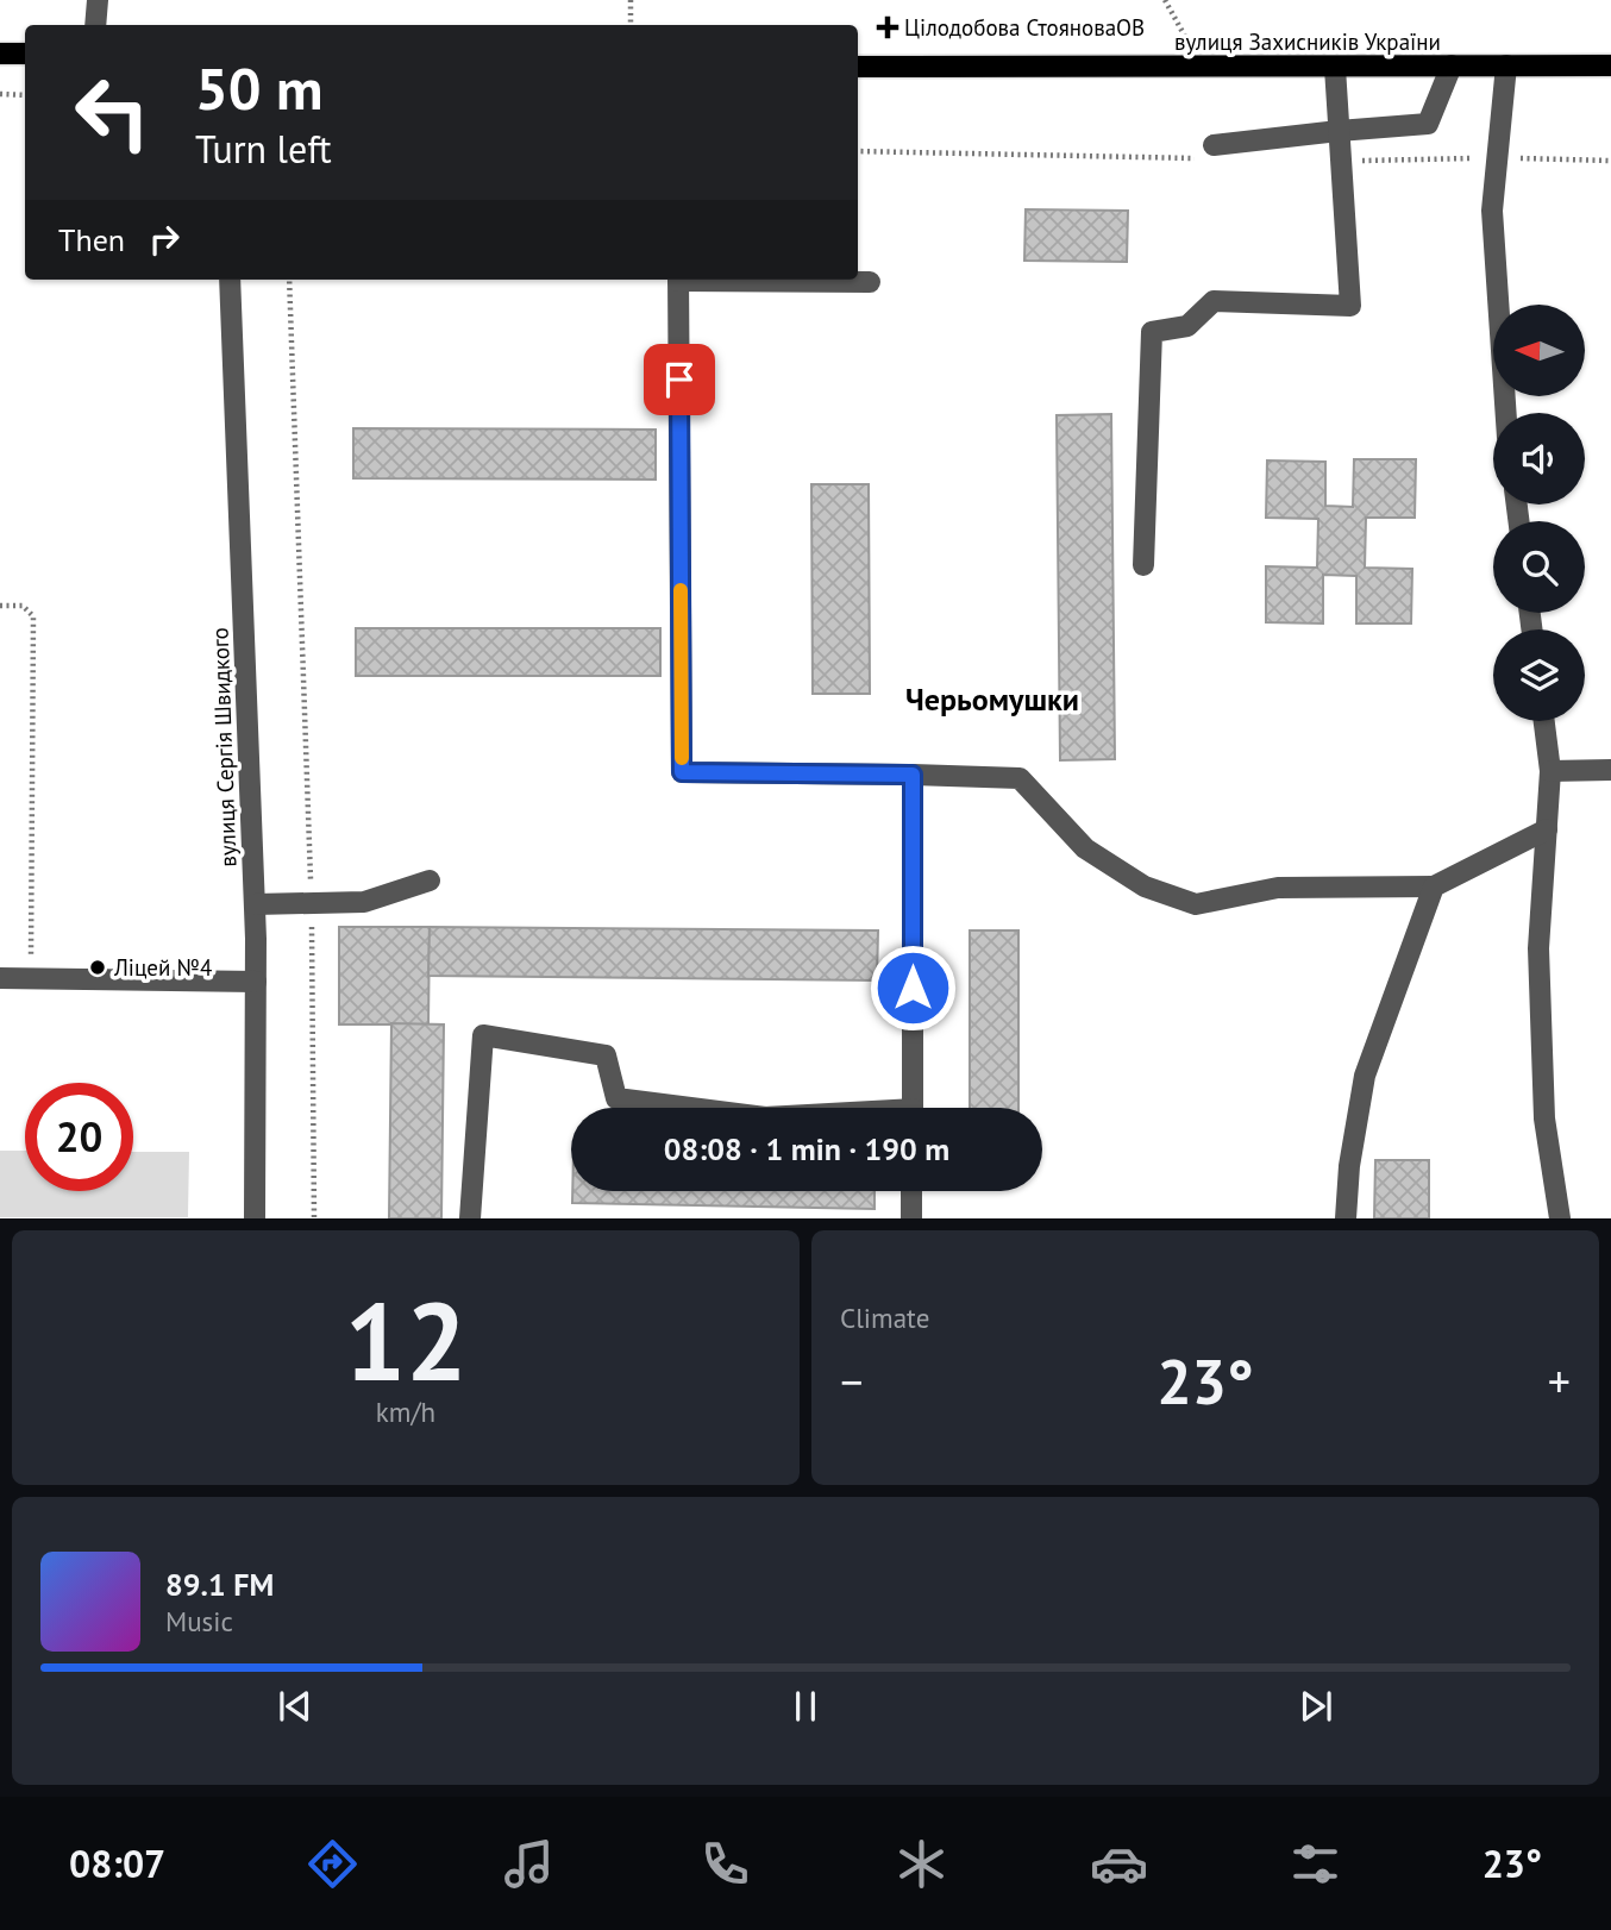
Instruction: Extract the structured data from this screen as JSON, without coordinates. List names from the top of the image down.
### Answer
{
  "streets": {
    "main road": ["вулиця Захисників України"],
    "street": ["вулиця Сергія Швидкого"]
  },
  "districts": ["Черьомушки"],
  "places": {
    "health": ["Цілодобова СтояноваОВ"],
    "other": ["Ліцей №4"]
  },
  "north": "left",
  "page": {
    "turn": ["50 m", "Turn left"],
    "then": "Then",
    "limit": "20",
    "trip": "08:08 · 1 min · 190 m",
    "tile": [
      ["12", "km/h"],
      "Climate"
    ],
    "heat": ["−", "23°", "+"],
    "song": ["89.1 FM", "Music"],
    "tabs": ["08:07", "23°"]
  }
}
